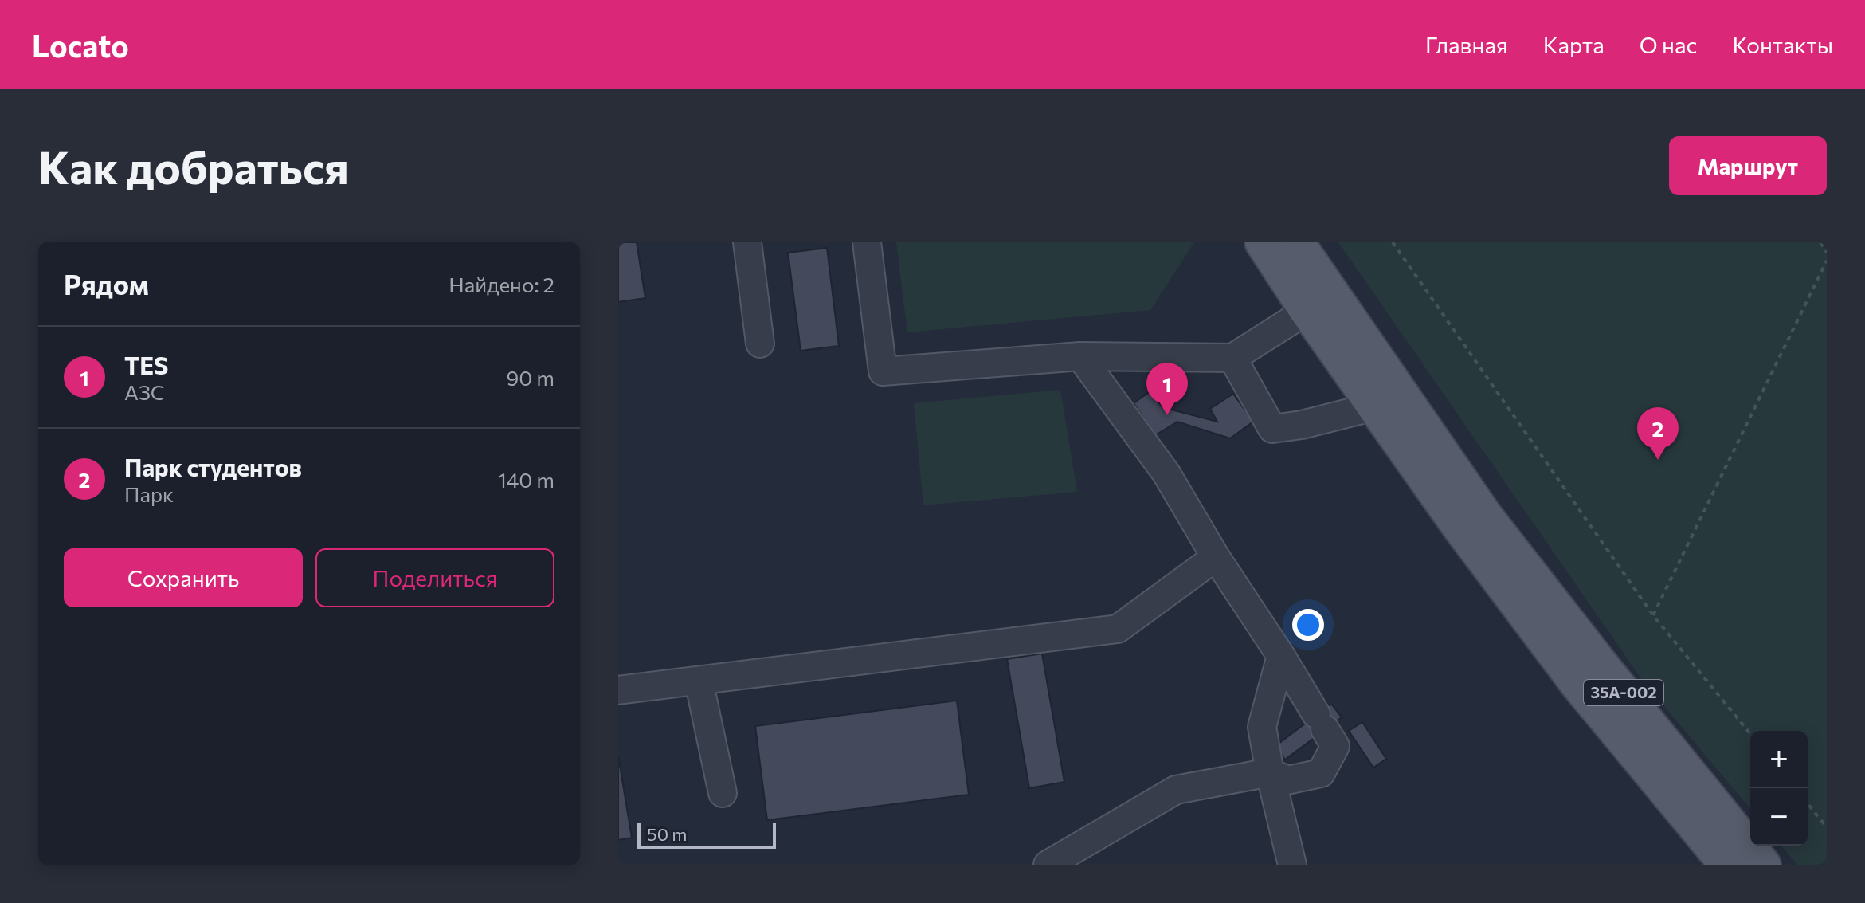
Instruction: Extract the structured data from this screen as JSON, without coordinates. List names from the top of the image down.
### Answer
{
  "streets": {
    "main road": ["35А-002"]
  },
  "scale_bar": "50 m",
  "page": {
    "header": "Locato",
    "nav": [
      "Главная",
      "Карта",
      "О нас",
      "Контакты"
    ],
    "buttons": [
      "Маршрут",
      ["Сохранить", "Поделиться"]
    ],
    "title": "Как добраться",
    "heading": ["Рядом", "Найдено: 2"],
    "list": [
      {
        "mark": "1",
        "name": "TES",
        "note": "АЗС",
        "value": "90 m"
      },
      {
        "mark": "2",
        "name": "Парк студентов",
        "note": "Парк",
        "value": "140 m"
      }
    ],
    "pins": ["1", "2"],
    "map_buttons": ["+", "−"],
    "scale": "50 m"
  }
}
